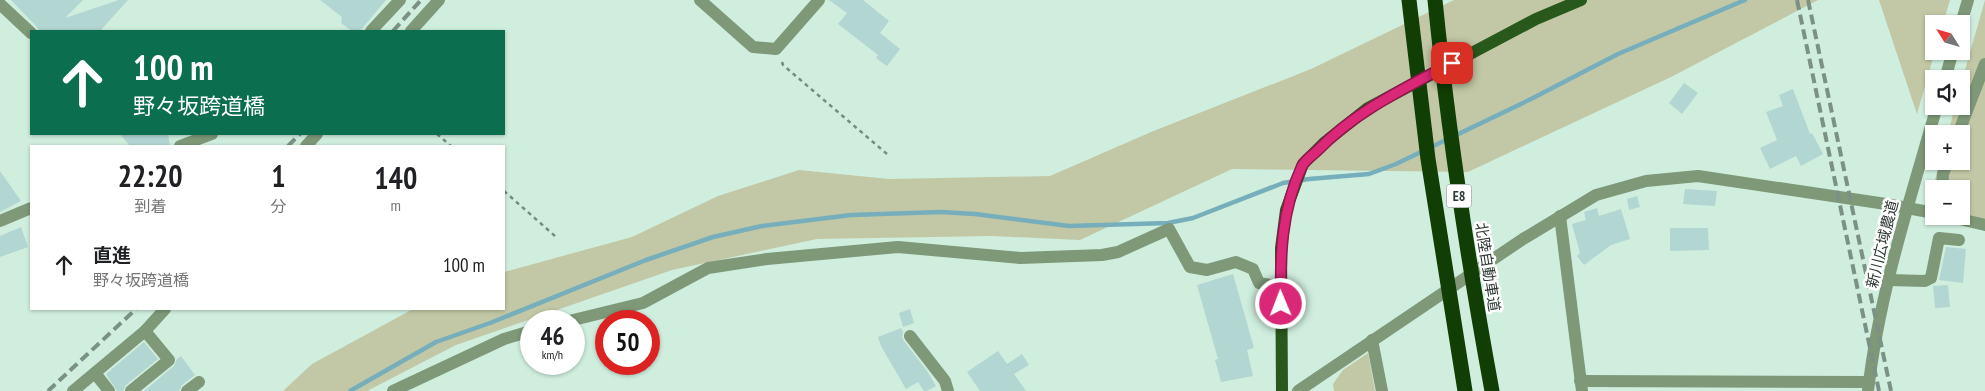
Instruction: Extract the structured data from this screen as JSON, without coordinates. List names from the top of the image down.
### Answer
{
  "streets": {
    "highway": ["E8", "北陸自動車道"],
    "street": ["新川広域農道"]
  },
  "north": "top left",
  "page": {
    "map_buttons": ["+", "−"],
    "turn": ["100 m", "野々坂跨道橋"],
    "eta": [
      "22:20",
      "到着",
      "1",
      "分",
      "140",
      "m"
    ],
    "list": [
      {
        "name": "直進",
        "note": "野々坂跨道橋",
        "value": "100 m"
      }
    ],
    "speed": "46 km/h",
    "limit": "50"
  }
}
